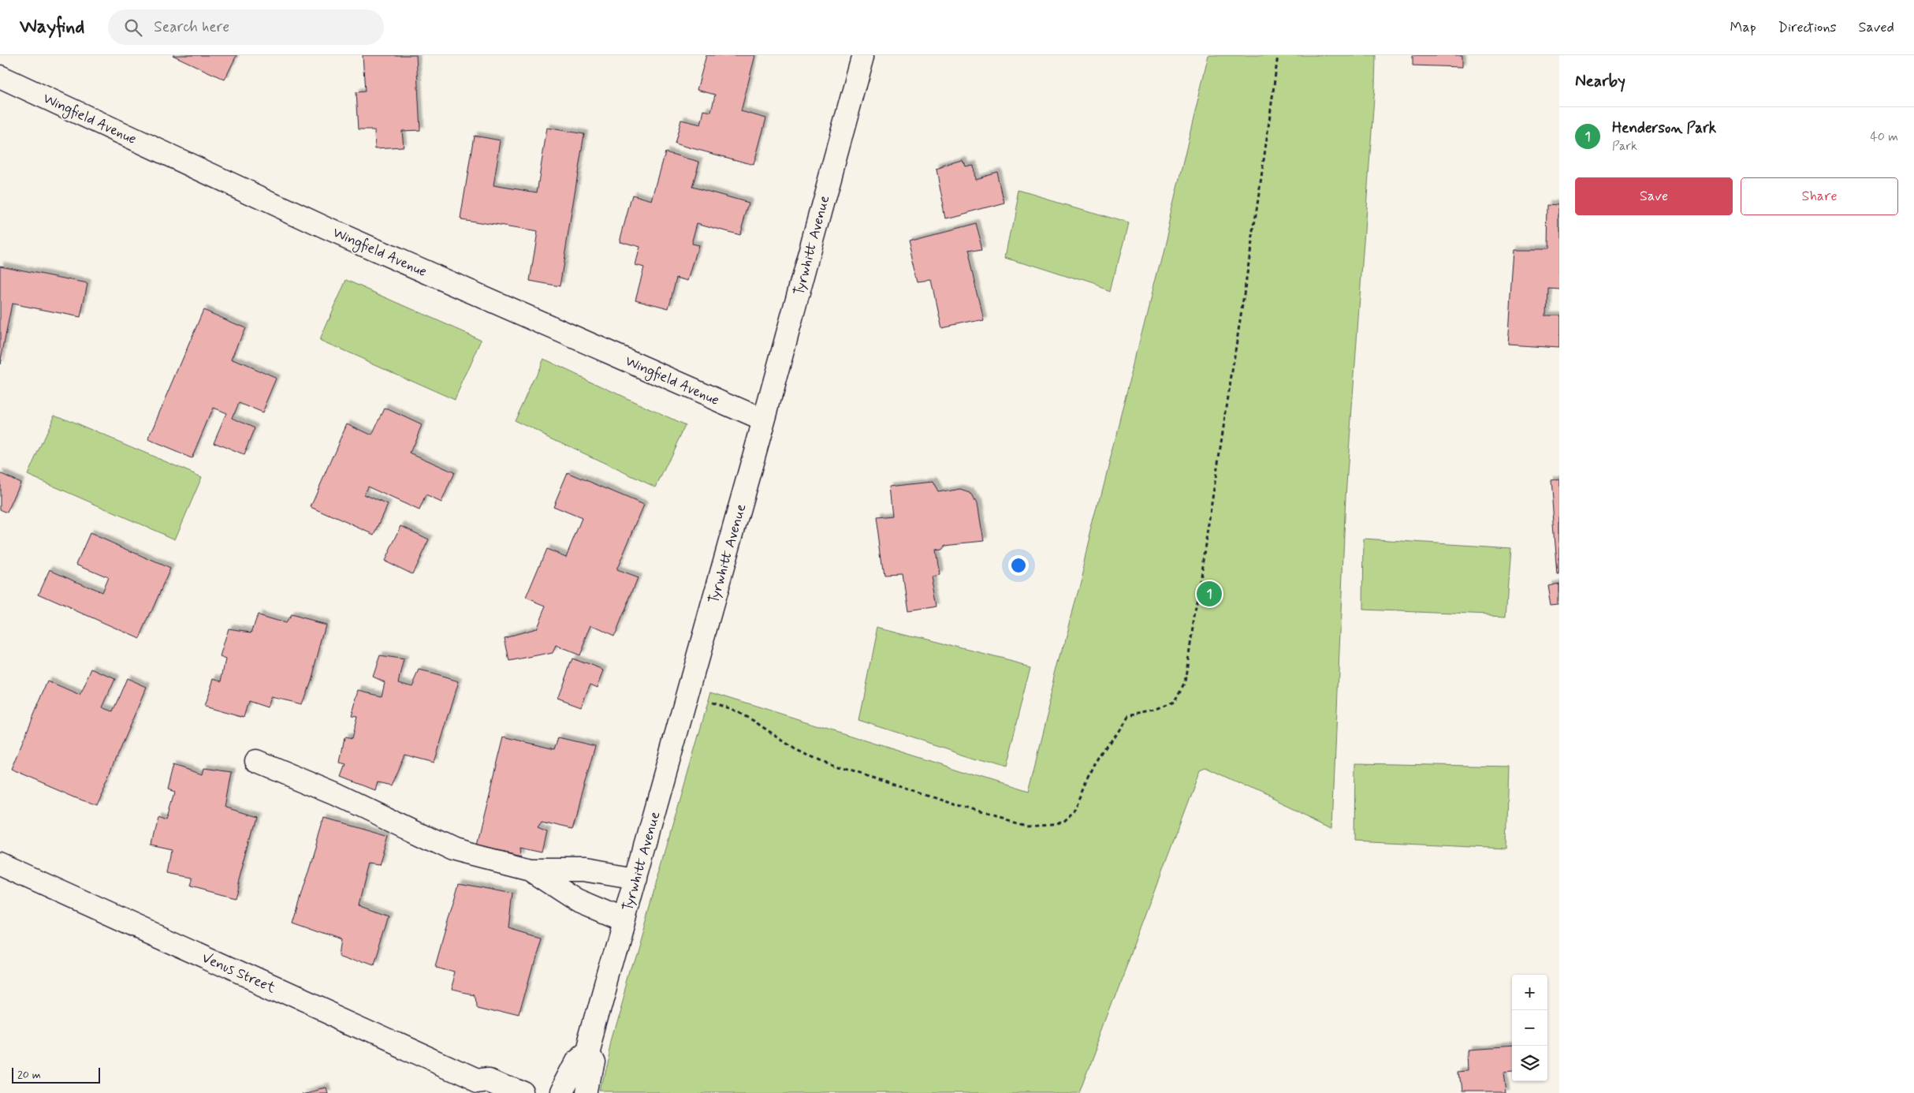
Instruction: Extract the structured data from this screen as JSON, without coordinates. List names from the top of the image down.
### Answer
{
  "streets": {
    "street": ["Wingfield Avenue", "Tyrwhitt Avenue", "Venus Street"]
  },
  "crossings": [
    ["Wingfield Avenue", "Tyrwhitt Avenue"]
  ],
  "scale_bar": "20 m",
  "page": {
    "header": "Wayfind",
    "search": "Search here",
    "nav": ["Map", "Directions", "Saved"],
    "heading": "Nearby",
    "list": [
      {
        "mark": "1",
        "name": "Henderson Park",
        "note": "Park",
        "value": "40 m"
      }
    ],
    "buttons": ["Save", "Share"],
    "pins": "1",
    "map_buttons": ["+", "−"],
    "scale": "20 m"
  }
}
